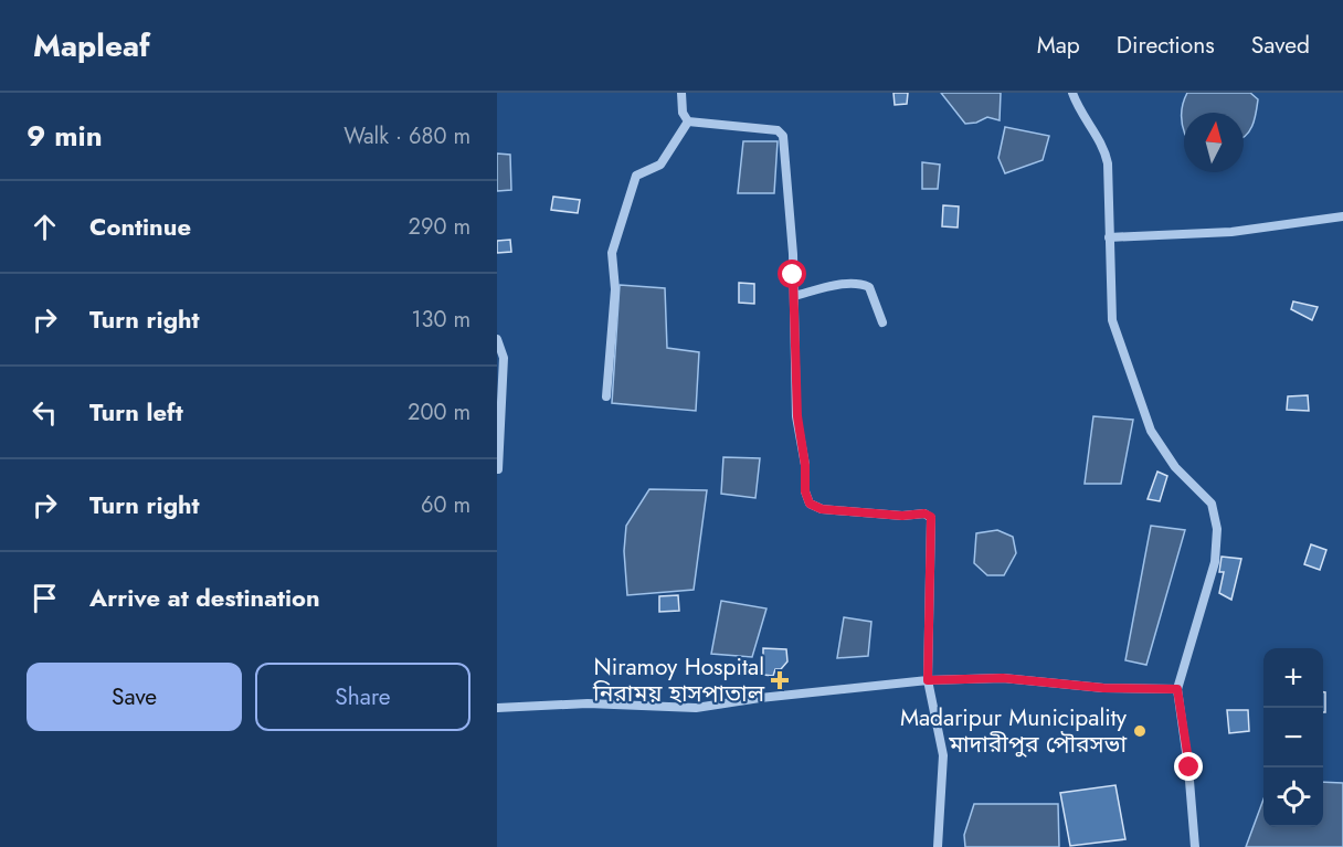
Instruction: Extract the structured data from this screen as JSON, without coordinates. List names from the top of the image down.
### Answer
{
  "places": {
    "health": ["Niramoy Hospital নিরাময় হাসপাতাল"],
    "other": ["Madaripur Municipality মাদারীপুর পৌরসভা"]
  },
  "north": "top",
  "page": {
    "header": "Mapleaf",
    "nav": ["Map", "Directions", "Saved"],
    "heading": ["9 min", "Walk · 680 m"],
    "list": [
      ["Continue", "290 m"],
      ["Turn right", "130 m"],
      ["Turn left", "200 m"],
      ["Turn right", "60 m"],
      "Arrive at destination"
    ],
    "buttons": ["Save", "Share"],
    "map_buttons": ["+", "−"]
  }
}
